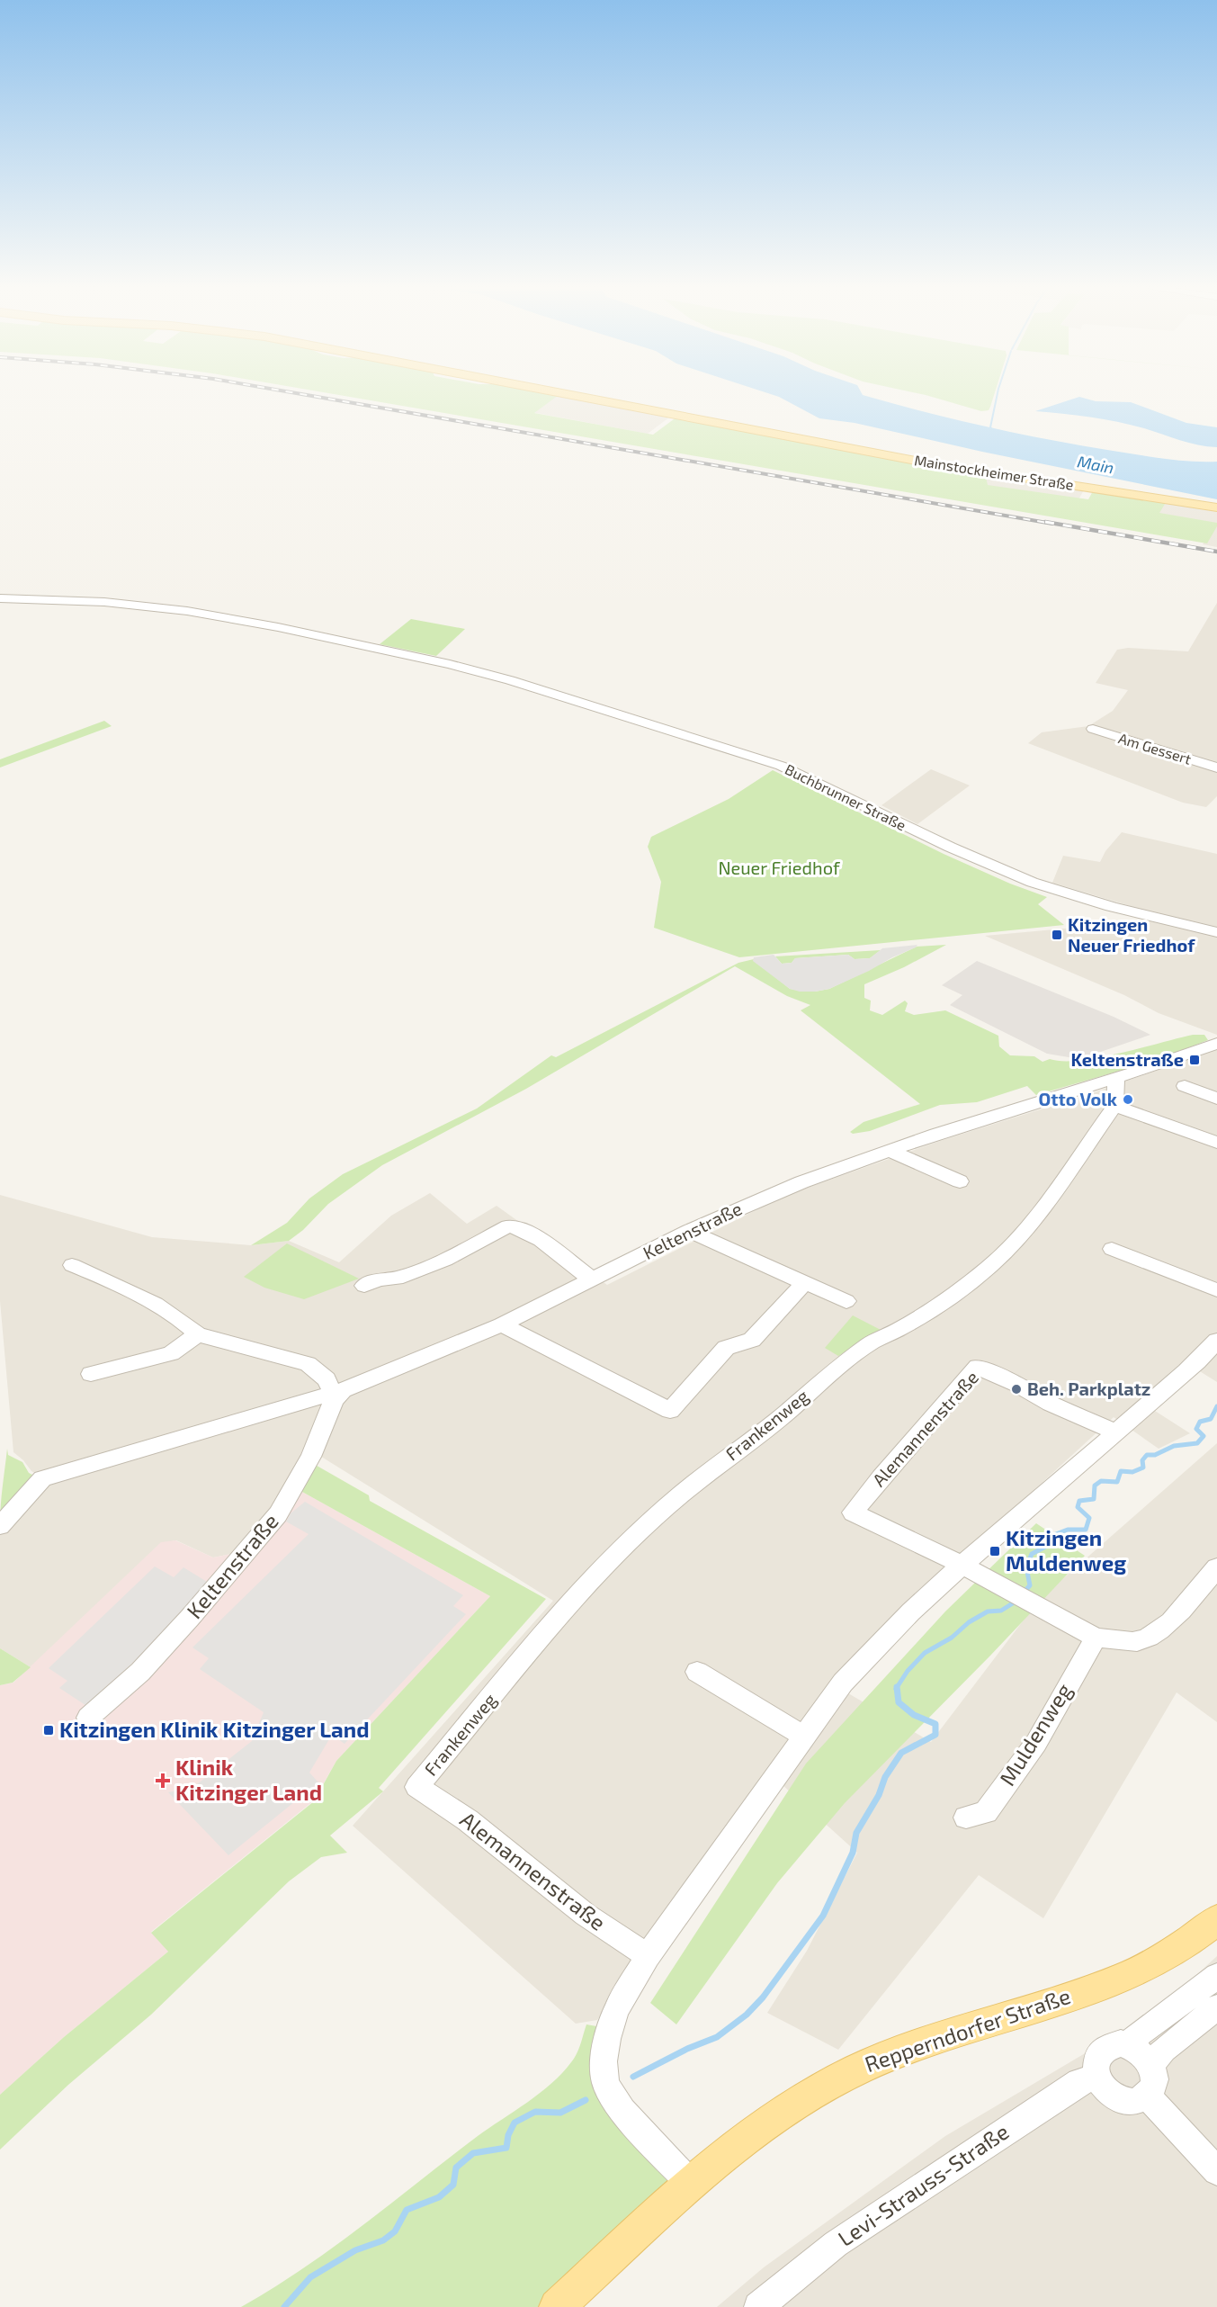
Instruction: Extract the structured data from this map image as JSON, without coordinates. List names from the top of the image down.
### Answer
{
  "streets": {
    "main road": ["Mainstockheimer Straße", "Repperndorfer Straße"],
    "street": [
      "Am Gessert",
      "Buchbrunner Straße",
      "Keltenstraße",
      "Frankenweg",
      "Alemannenstraße",
      "Muldenweg",
      "Levi-Strauss-Straße"
    ]
  },
  "crossings": [
    ["Frankenweg", "Alemannenstraße"]
  ],
  "water": ["Main"],
  "parks": ["Neuer Friedhof"],
  "places": {
    "transit": [
      "Kitzingen Neuer Friedhof",
      "Keltenstraße",
      "Kitzingen Muldenweg",
      "Kitzingen Klinik Kitzinger Land"
    ],
    "other": ["Otto Volk", "Beh. Parkplatz"],
    "health": ["Klinik Kitzinger Land"]
  }
}
